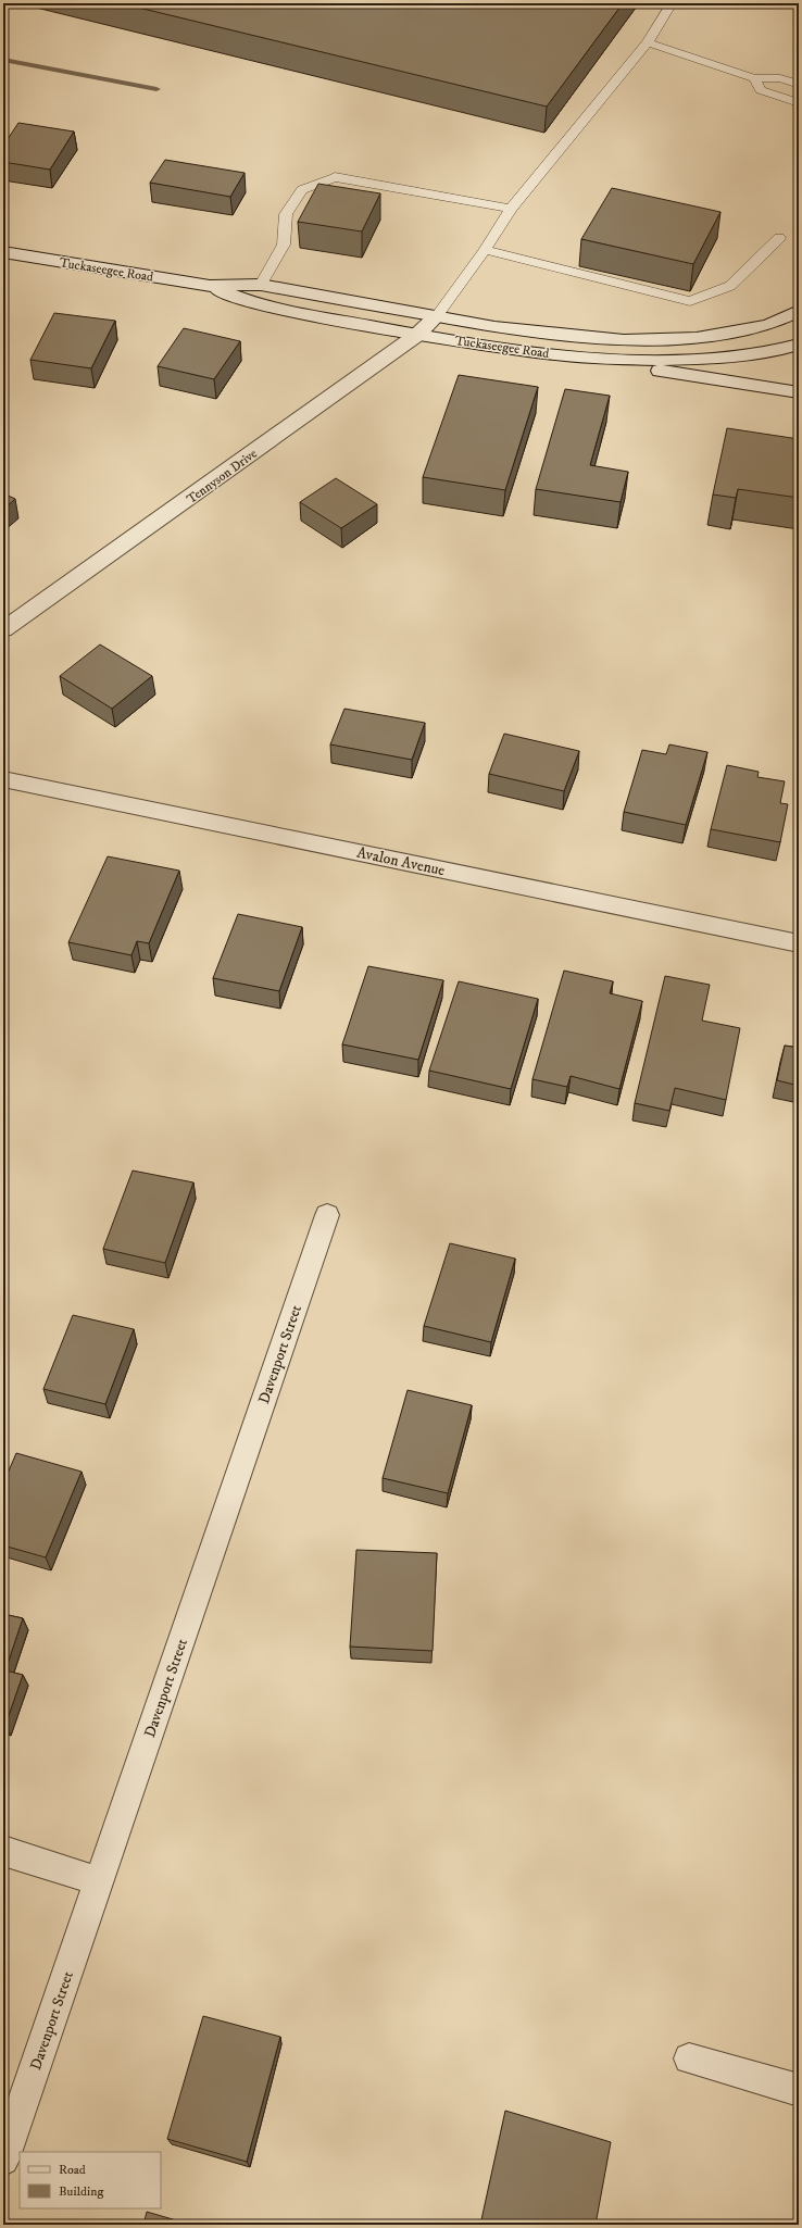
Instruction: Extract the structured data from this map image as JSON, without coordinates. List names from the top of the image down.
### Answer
{
  "streets": {
    "street": [
      "Tuckaseegee Road",
      "Tennyson Drive",
      "Avalon Avenue",
      "Davenport Street"
    ]
  },
  "crossings": [
    ["Tuckaseegee Road", "Tennyson Drive"]
  ],
  "legend": ["Road", "Building"]
}
